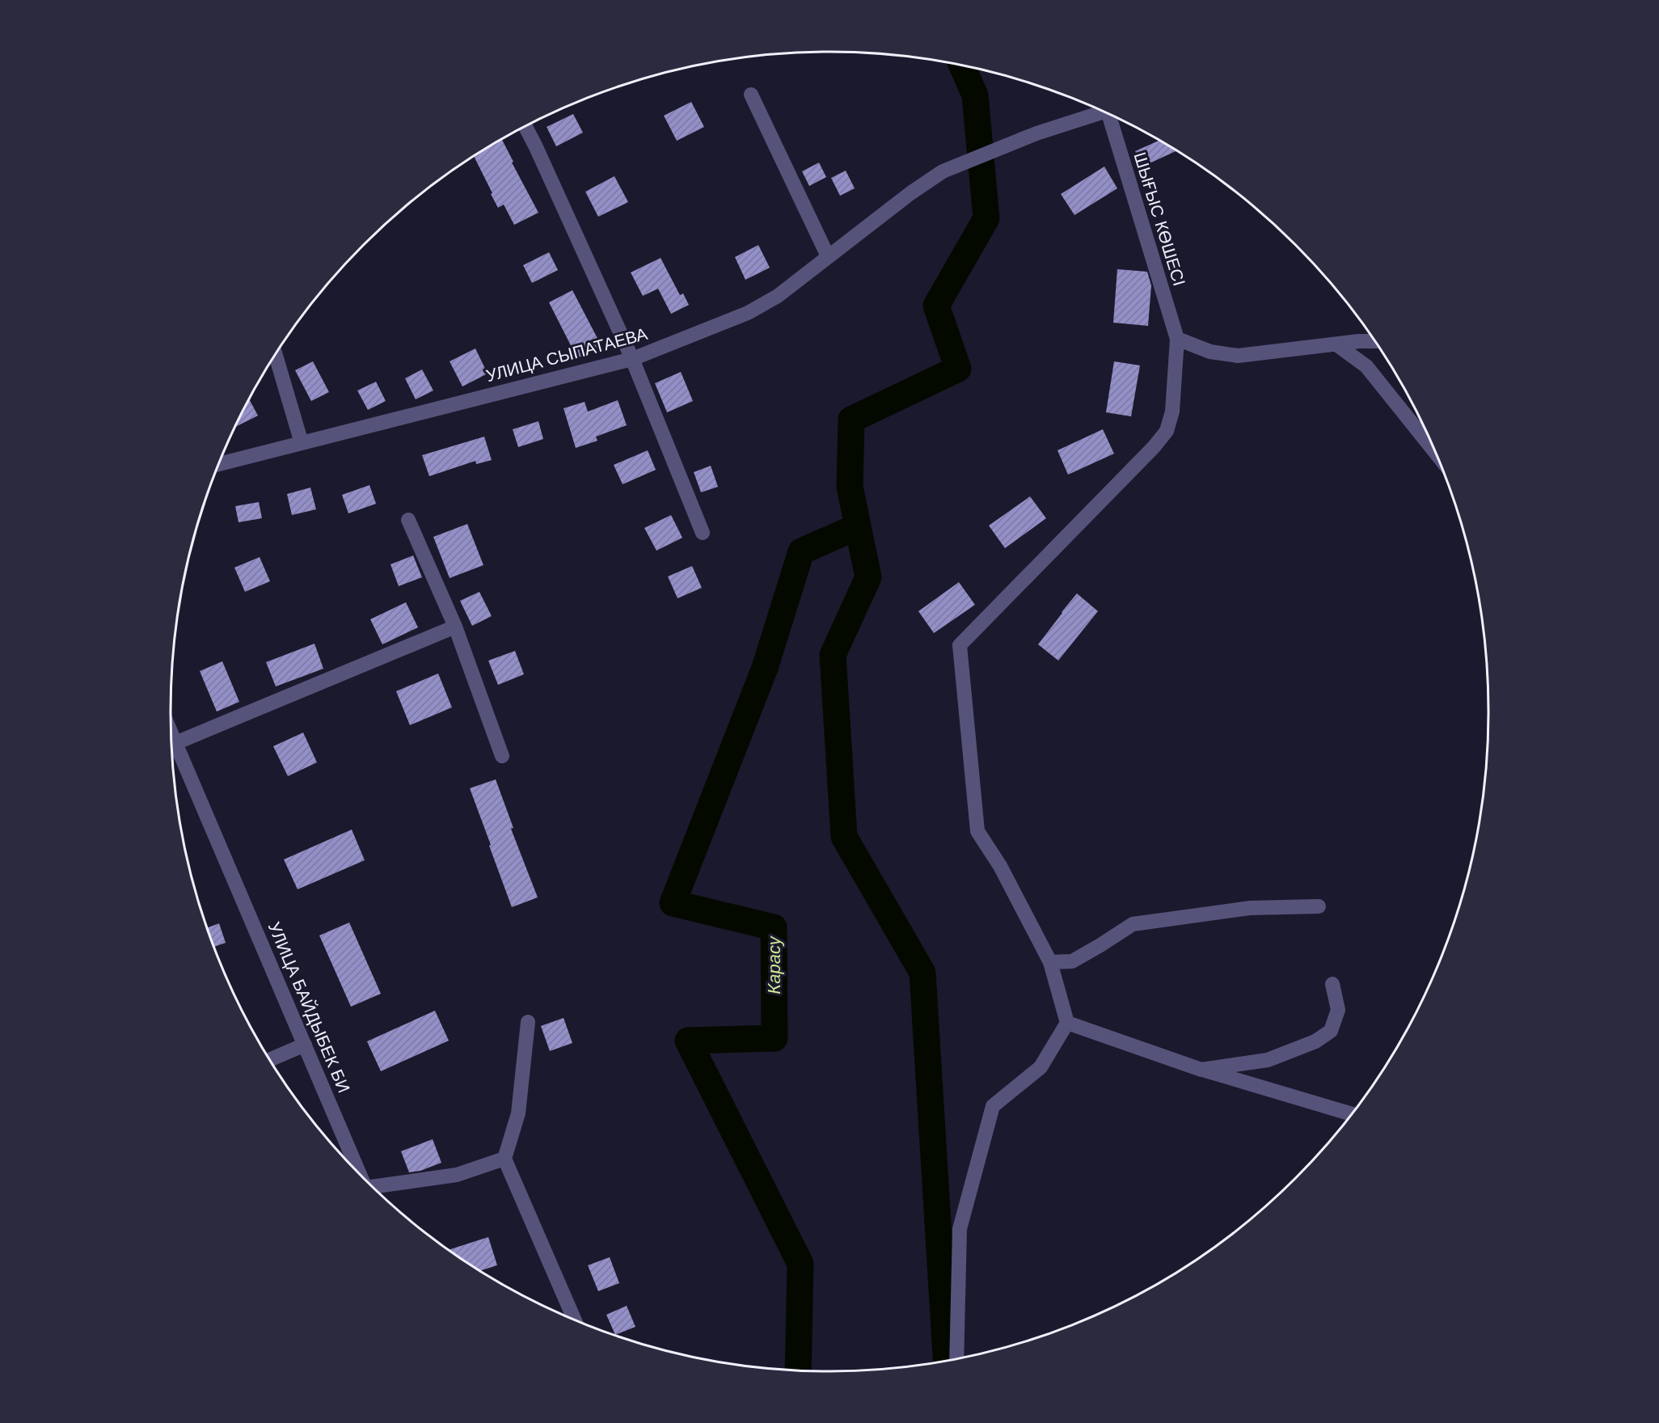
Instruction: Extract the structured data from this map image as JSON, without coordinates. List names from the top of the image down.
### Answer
{
  "streets": {
    "street": ["ШЫҒЫС КӨШЕСІ", "УЛИЦА СЫПАТАЕВА", "УЛИЦА БАЙДЫБЕК БИ"]
  },
  "water": ["Карасу"]
}
